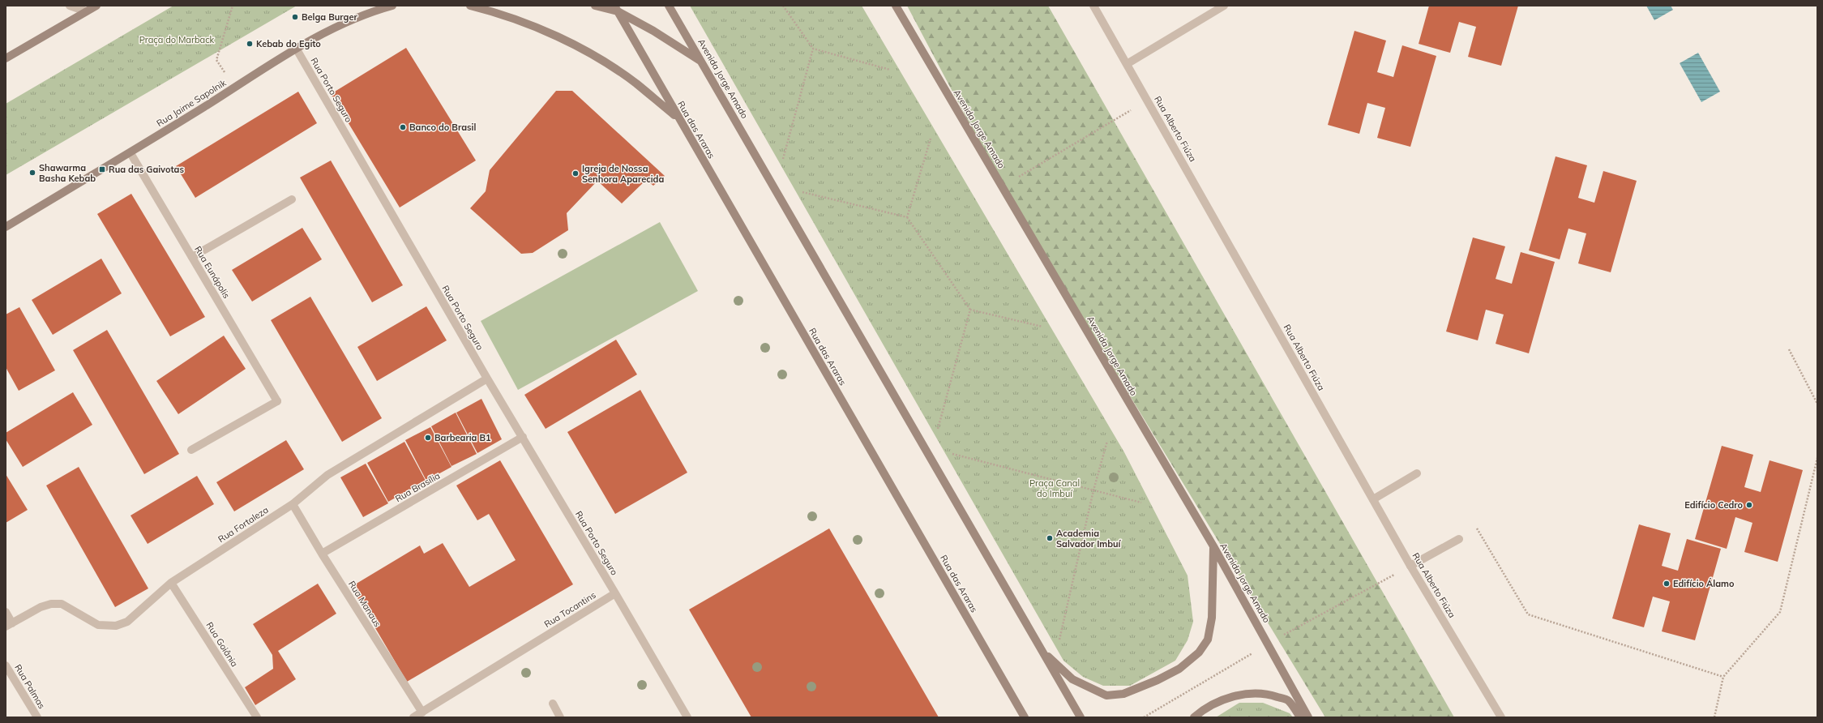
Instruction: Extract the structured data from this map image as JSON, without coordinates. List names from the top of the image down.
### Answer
{
  "streets": {
    "main road": ["Avenida Jorge Amado", "Rua Jaime Sapolnik", "Rua das Araras"],
    "street": [
      "Rua Porto Seguro",
      "Rua Alberto Fiúza",
      "Rua Eunápolis",
      "Rua Brasília",
      "Rua Fortaleza",
      "Rua Manaus",
      "Rua Tocantins",
      "Rua Goiânia",
      "Rua Palmas"
    ]
  },
  "crossings": [
    ["Rua Porto Seguro", "Rua Jaime Sapolnik"],
    ["Rua Porto Seguro", "Rua Brasília"],
    ["Rua Porto Seguro", "Rua Fortaleza"],
    ["Rua Porto Seguro", "Rua Tocantins"],
    ["Rua Jaime Sapolnik", "Rua Eunápolis"],
    ["Rua Brasília", "Rua Manaus"],
    ["Rua Fortaleza", "Rua Manaus"],
    ["Rua Fortaleza", "Rua Goiânia"],
    ["Rua Manaus", "Rua Tocantins"]
  ],
  "parks": ["Praça do Marback", "Praça Canal do Imbuí"],
  "places": {
    "other": [
      "Belga Burger",
      "Kebab do Egito",
      "Banco do Brasil",
      "Shawarma Basha Kebab",
      "Igreja de Nossa Senhora Aparecida",
      "Barbearia B1",
      "Edifício Cedro",
      "Academia Salvador Imbuí",
      "Edifício Álamo"
    ],
    "transit": ["Rua das Gaivotas"]
  }
}
